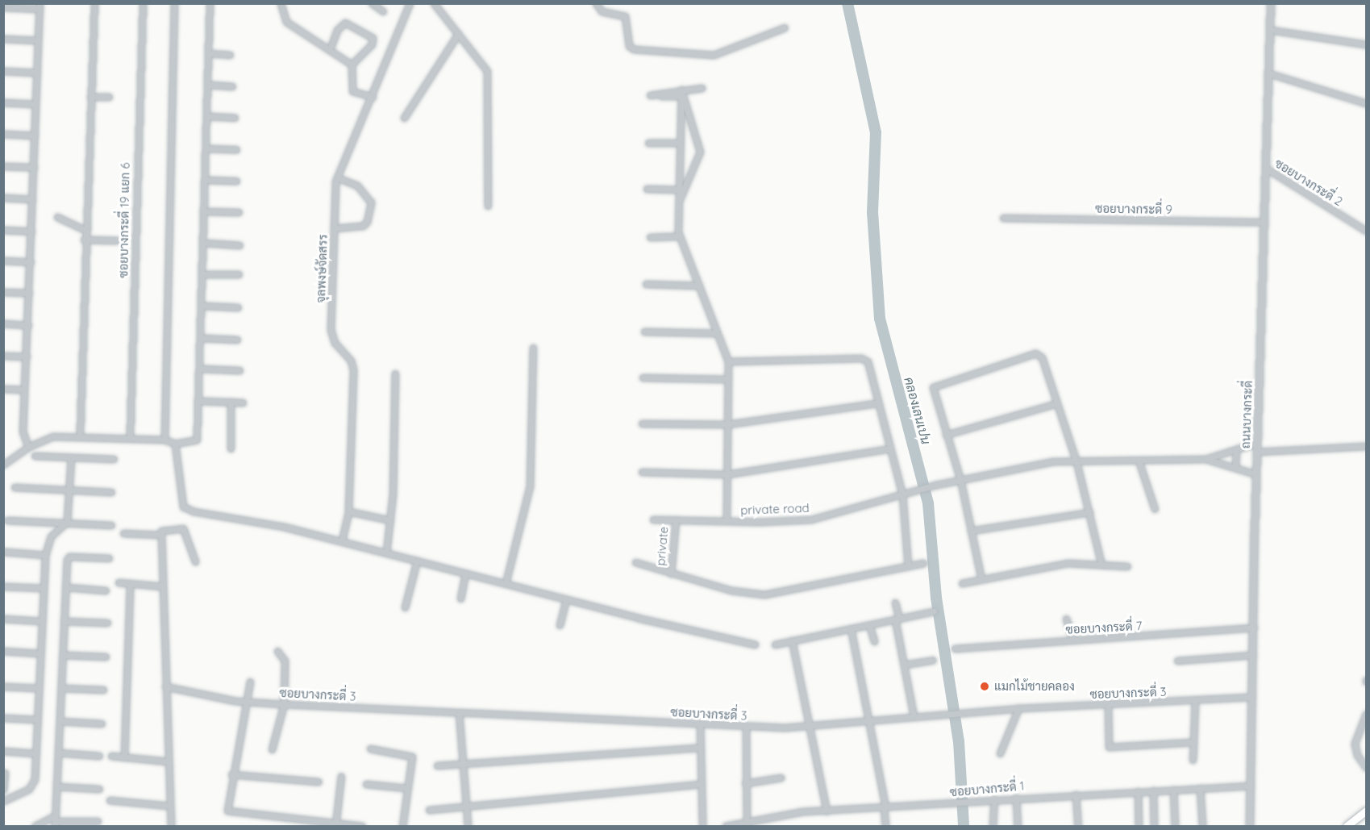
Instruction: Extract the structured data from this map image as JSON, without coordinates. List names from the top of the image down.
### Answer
{
  "streets": {
    "street": [
      "ซอยบางกระดี่ 2",
      "ซอยบางกระดี่ 9",
      "ซอยบางกระดี่ 19 แยก 6",
      "จุลพงษ์จัดสรร",
      "ถนนบางกระดี่",
      "private road",
      "private",
      "ซอยบางกระดี่ 7",
      "ซอยบางกระดี่ 3",
      "ซอยบางกระดี่ 1"
    ]
  },
  "crossings": [
    ["ซอยบางกระดี่ 2", "ถนนบางกระดี่"],
    ["ซอยบางกระดี่ 9", "ถนนบางกระดี่"],
    ["ถนนบางกระดี่", "ซอยบางกระดี่ 7"],
    ["ถนนบางกระดี่", "ซอยบางกระดี่ 3"],
    ["ถนนบางกระดี่", "ซอยบางกระดี่ 1"],
    ["private road", "private"]
  ],
  "water": ["คลองเลนเปน"],
  "places": ["แมกไม้ชายคลอง"]
}
